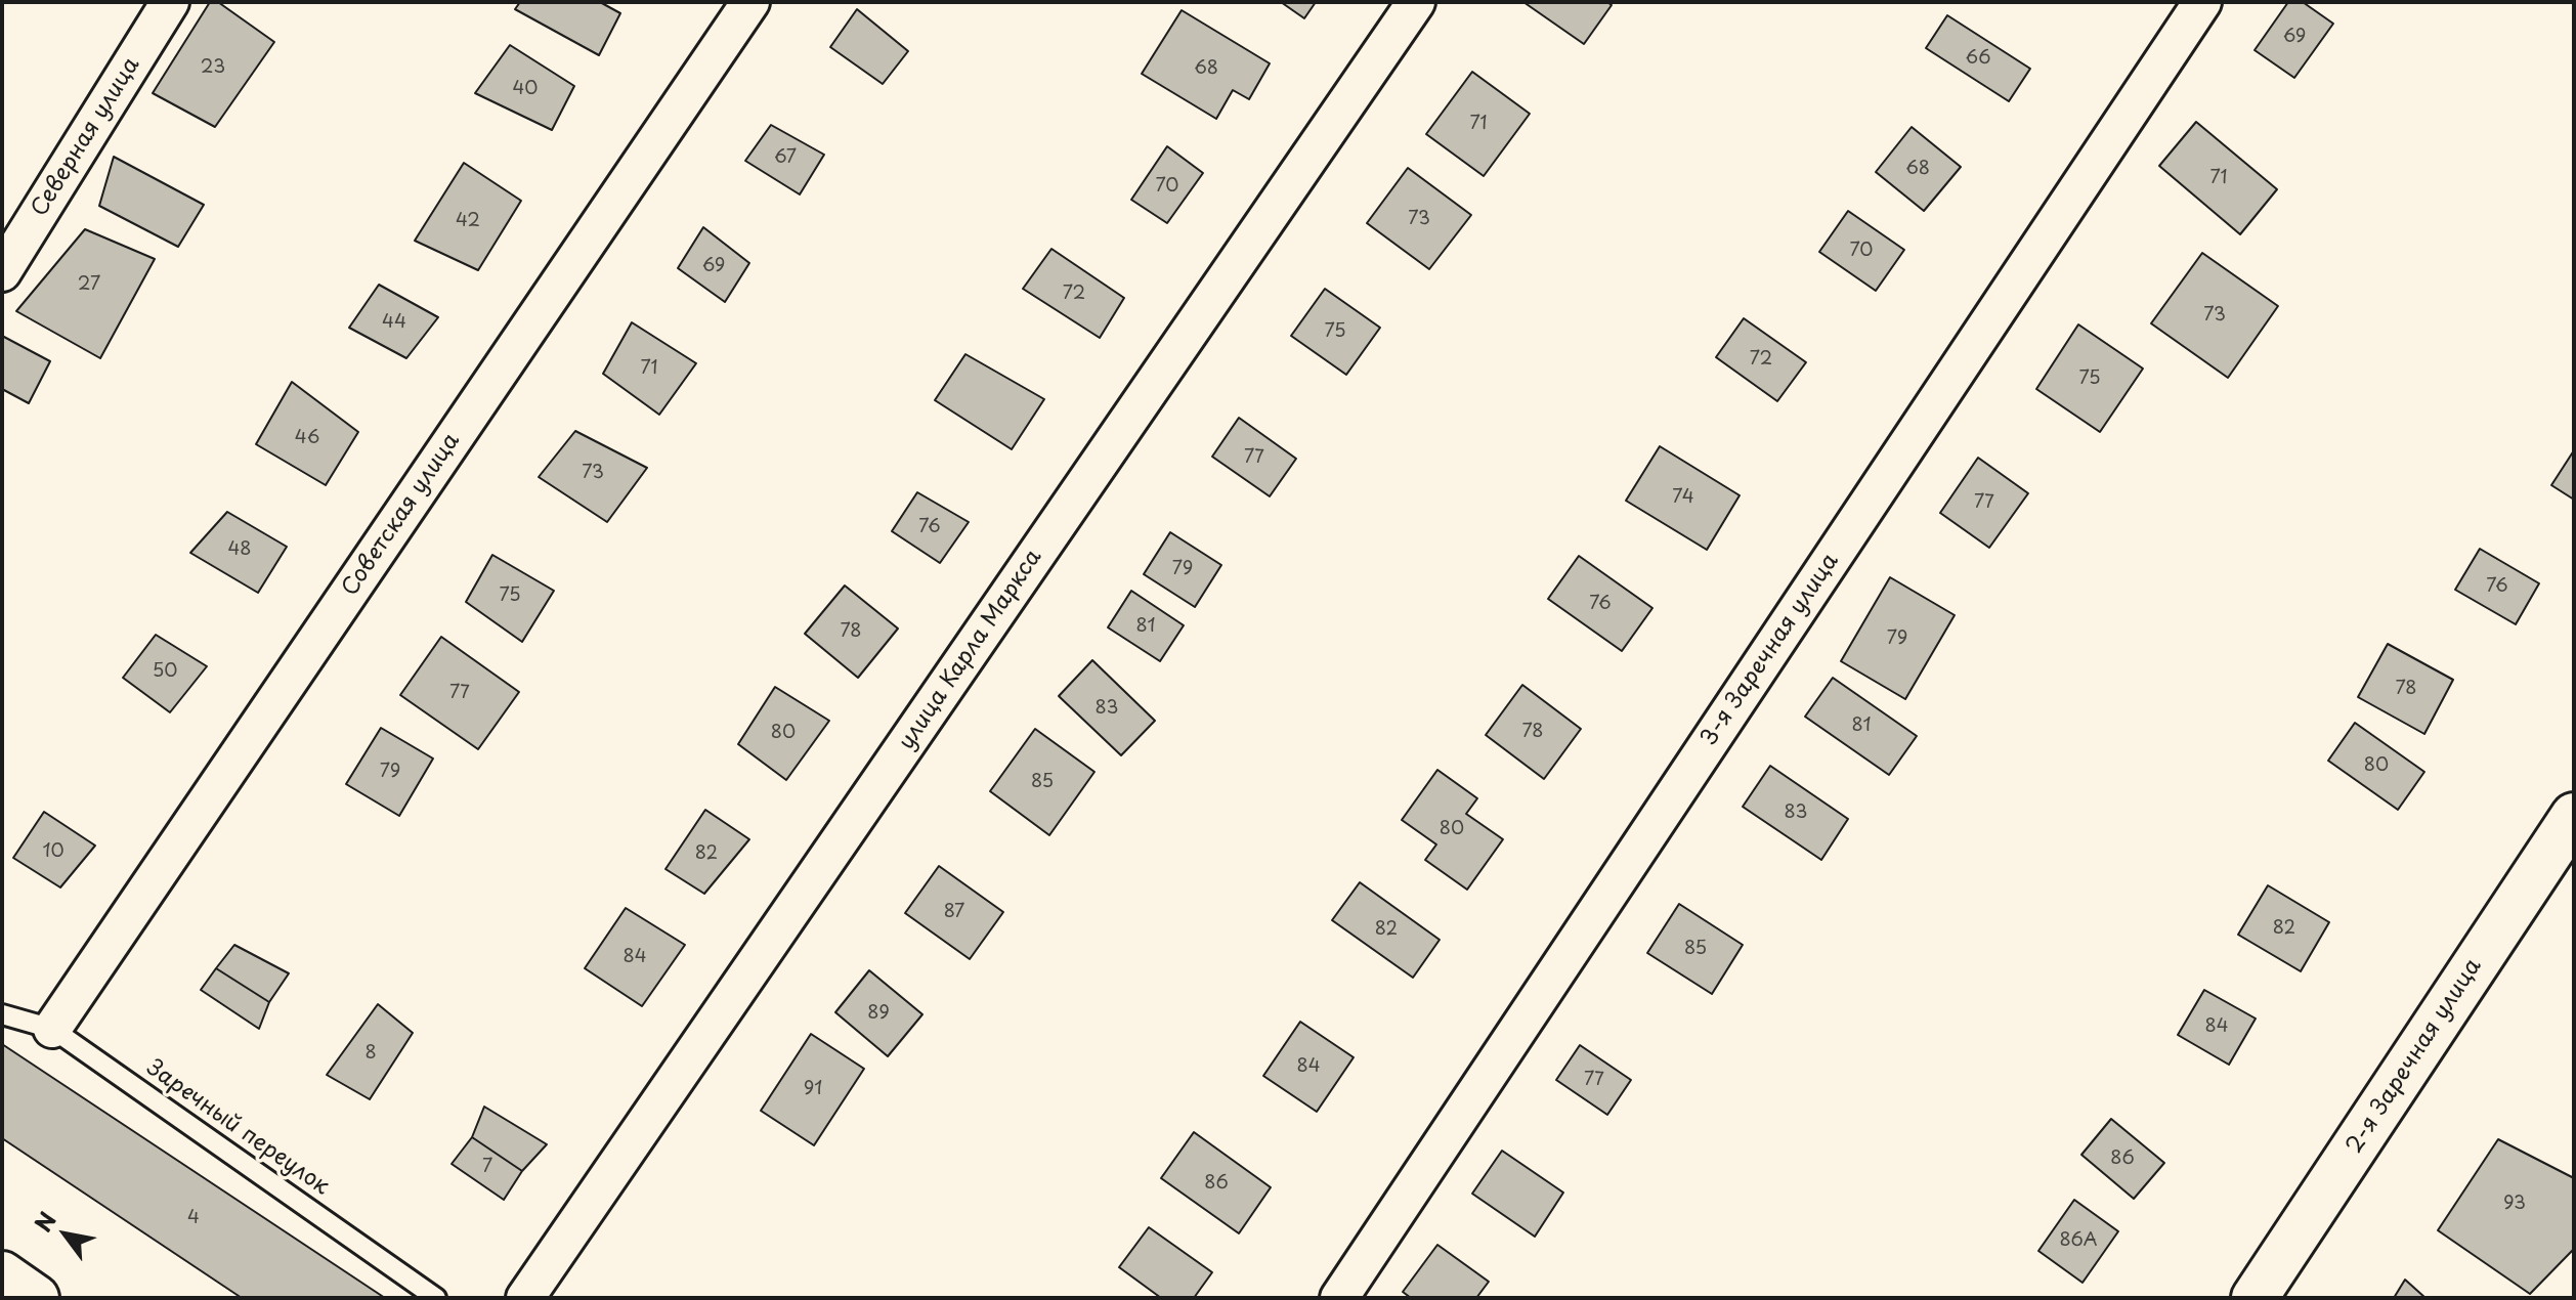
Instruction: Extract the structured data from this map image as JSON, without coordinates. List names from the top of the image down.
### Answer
{
  "streets": {
    "main road": ["2-я Заречная улица"],
    "street": [
      "Северная улица",
      "Советская улица",
      "улица Карла Маркса",
      "3-я Заречная улица"
    ],
    "lane": ["Заречный переулок"]
  },
  "crossings": [
    ["Советская улица", "Заречный переулок"]
  ],
  "house_numbers": [
    "69",
    "66",
    "23",
    "68",
    "40",
    "71",
    "67",
    "68",
    "71",
    "70",
    "73",
    "42",
    "70",
    "69",
    "27",
    "72",
    "73",
    "44",
    "75",
    "72",
    "71",
    "75",
    "46",
    "77",
    "73",
    "74",
    "77",
    "76",
    "48",
    "79",
    "76",
    "75",
    "76",
    "81",
    "78",
    "79",
    "50",
    "78",
    "77",
    "83",
    "81",
    "78",
    "80",
    "80",
    "79",
    "85",
    "83",
    "80",
    "10",
    "82",
    "87",
    "82",
    "82",
    "85",
    "84",
    "89",
    "84",
    "8",
    "84",
    "77",
    "91",
    "86",
    "7",
    "86",
    "93",
    "4",
    "86А"
  ],
  "north": "top left"
}
